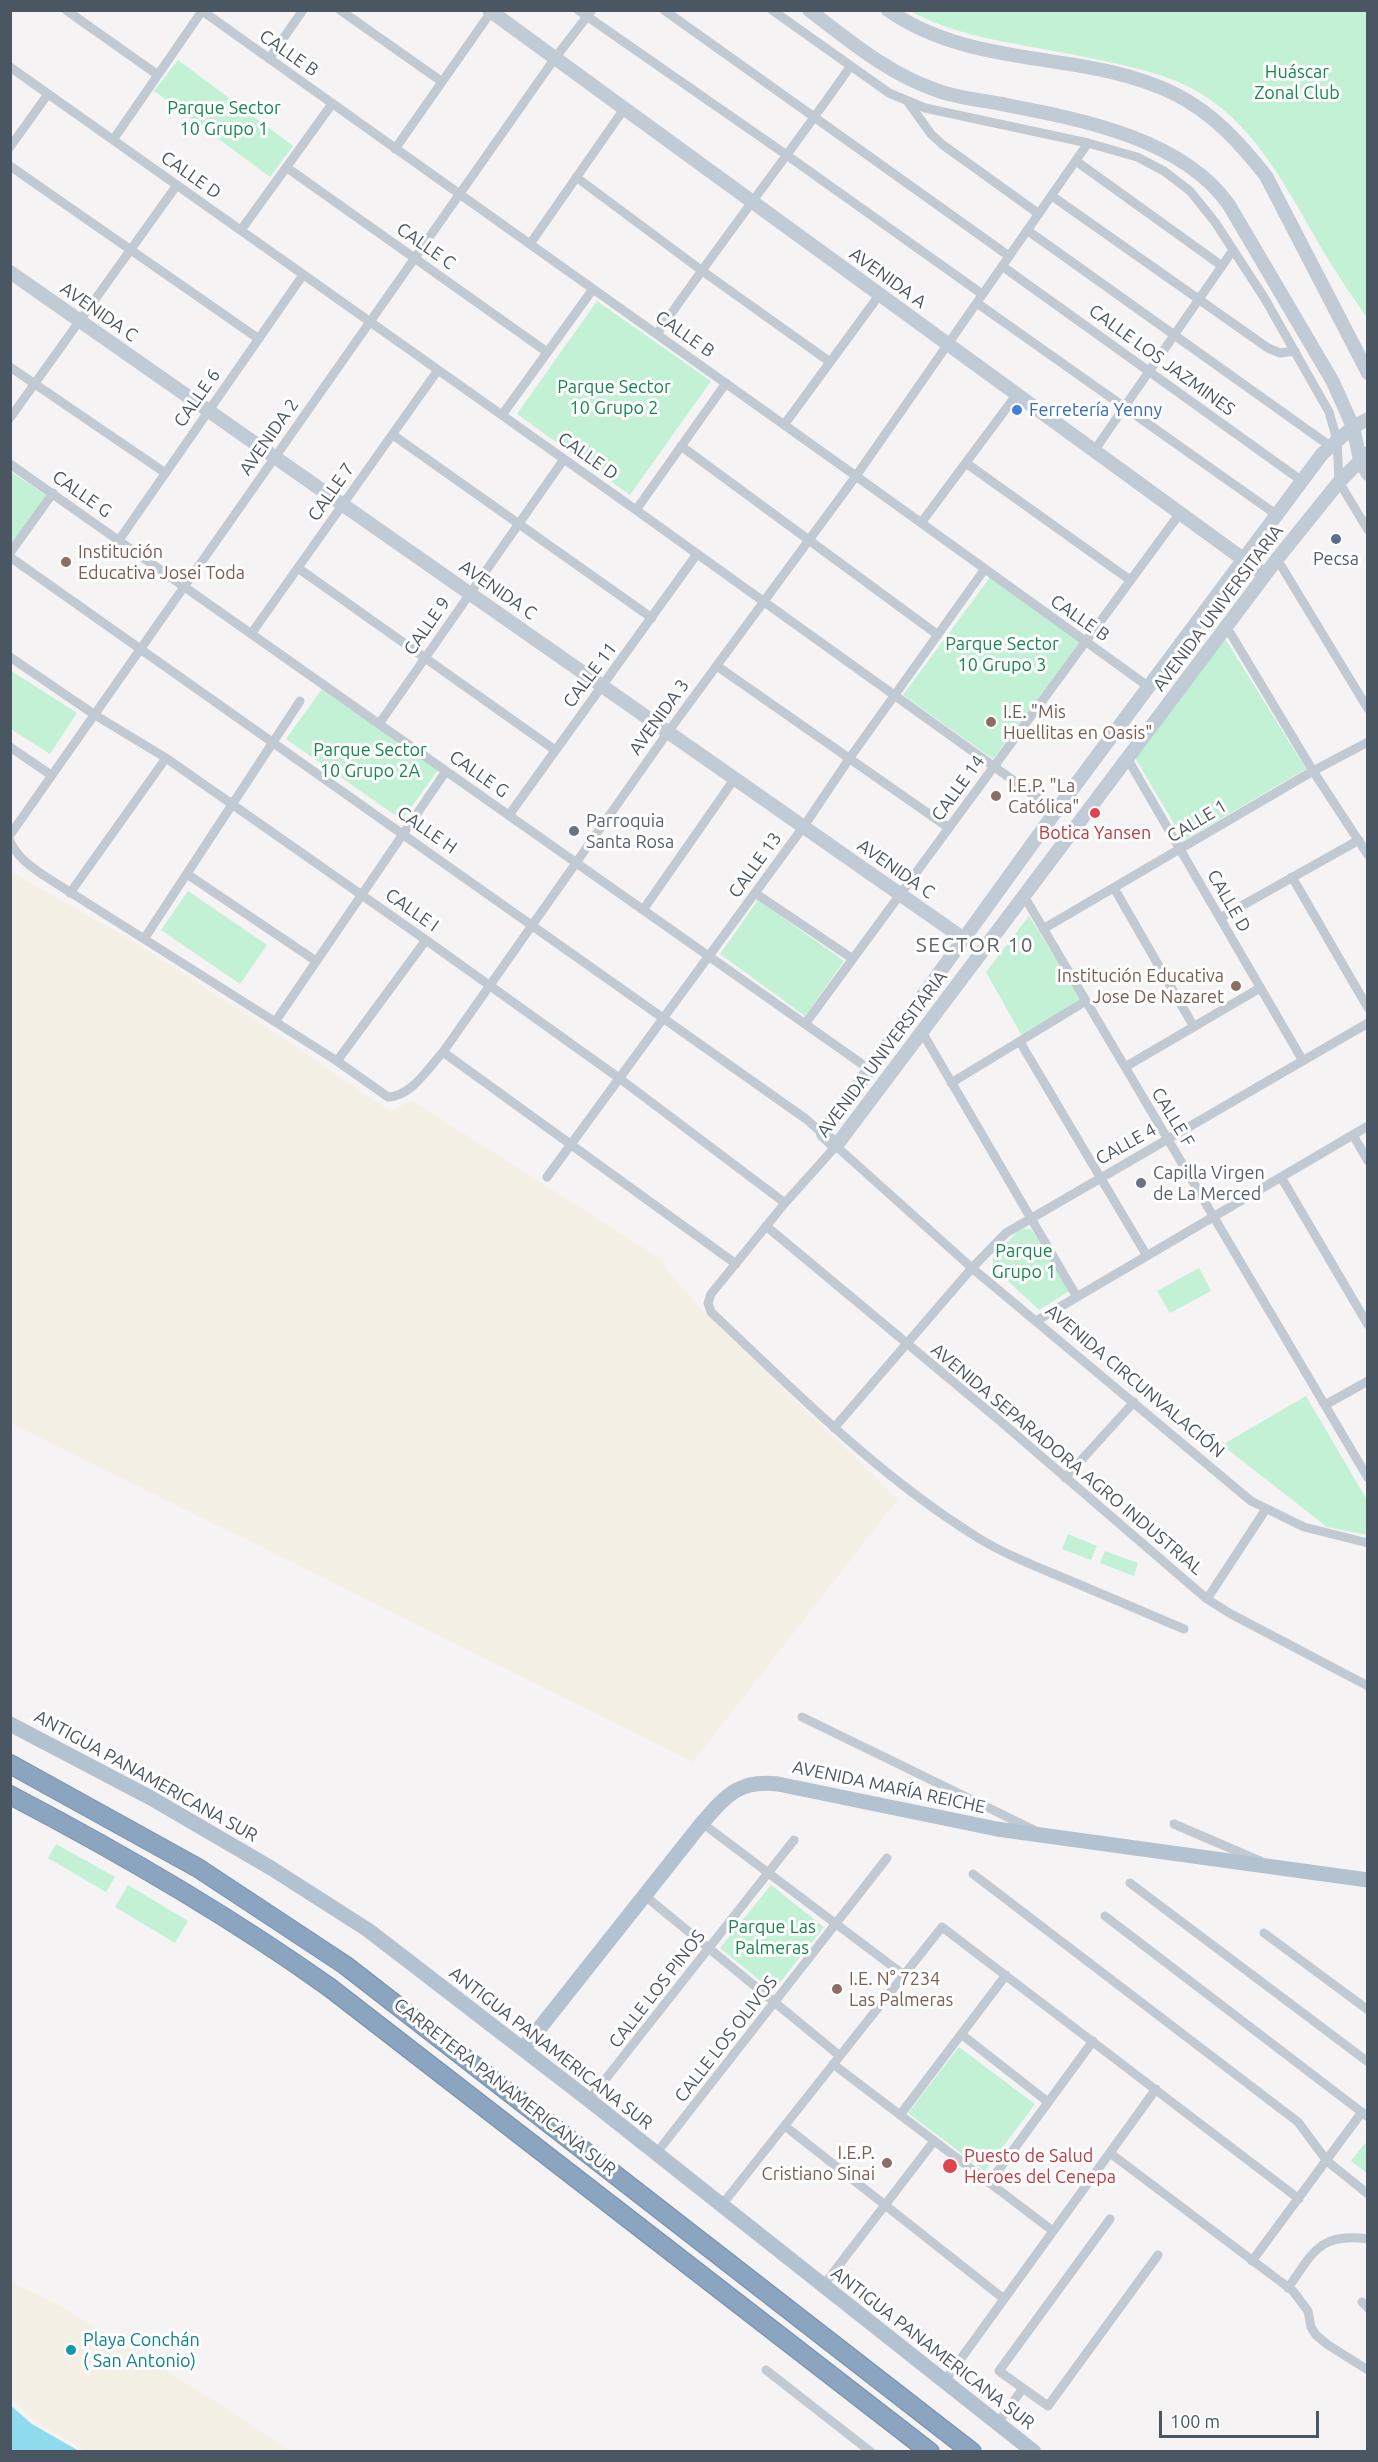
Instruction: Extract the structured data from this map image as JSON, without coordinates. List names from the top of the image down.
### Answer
{
  "streets": {
    "highway": ["CARRETERA PANAMERICANA SUR"],
    "main road": ["ANTIGUA PANAMERICANA SUR", "AVENIDA MARÍA REICHE"],
    "street": [
      "CALLE B",
      "CALLE D",
      "CALLE C",
      "AVENIDA A",
      "AVENIDA C",
      "CALLE LOS JAZMINES",
      "CALLE 6",
      "AVENIDA 2",
      "CALLE 7",
      "CALLE G",
      "AVENIDA UNIVERSITARIA",
      "CALLE 9",
      "CALLE 11",
      "AVENIDA 3",
      "CALLE 14",
      "CALLE 1",
      "CALLE H",
      "CALLE 13",
      "CALLE I",
      "CALLE F",
      "CALLE 4",
      "AVENIDA CIRCUNVALACIÓN",
      "AVENIDA SEPARADORA AGRO INDUSTRIAL",
      "CALLE LOS PINOS",
      "CALLE LOS OLIVOS"
    ]
  },
  "crossings": [
    ["CALLE B", "AVENIDA 2"],
    ["CALLE B", "AVENIDA UNIVERSITARIA"],
    ["CALLE B", "AVENIDA 3"],
    ["CALLE B", "CALLE 14"],
    ["CALLE B", "CALLE 13"],
    ["CALLE D", "CALLE 6"],
    ["CALLE D", "AVENIDA 2"],
    ["CALLE D", "CALLE 7"],
    ["CALLE D", "AVENIDA UNIVERSITARIA"],
    ["CALLE D", "CALLE 9"],
    ["CALLE D", "CALLE 11"],
    ["CALLE D", "AVENIDA 3"],
    ["CALLE D", "CALLE 14"],
    ["CALLE D", "CALLE 1"],
    ["CALLE D", "CALLE 13"],
    ["CALLE D", "CALLE 4"],
    ["CALLE C", "AVENIDA 2"],
    ["AVENIDA A", "AVENIDA 2"],
    ["AVENIDA A", "AVENIDA UNIVERSITARIA"],
    ["AVENIDA A", "AVENIDA 3"],
    ["AVENIDA A", "CALLE 14"],
    ["AVENIDA C", "CALLE 6"],
    ["AVENIDA C", "AVENIDA 2"],
    ["AVENIDA C", "CALLE 7"],
    ["AVENIDA C", "AVENIDA UNIVERSITARIA"],
    ["AVENIDA C", "CALLE 9"],
    ["AVENIDA C", "CALLE 11"],
    ["AVENIDA C", "AVENIDA 3"],
    ["AVENIDA C", "CALLE 14"],
    ["AVENIDA C", "CALLE 13"],
    ["CALLE LOS JAZMINES", "AVENIDA UNIVERSITARIA"],
    ["CALLE LOS JAZMINES", "AVENIDA 3"],
    ["CALLE 6", "CALLE G"],
    ["AVENIDA 2", "CALLE G"],
    ["AVENIDA 2", "CALLE H"],
    ["AVENIDA 2", "CALLE I"],
    ["CALLE 7", "CALLE G"],
    ["CALLE G", "AVENIDA UNIVERSITARIA"],
    ["CALLE G", "CALLE 9"],
    ["CALLE G", "CALLE 11"],
    ["CALLE G", "AVENIDA 3"],
    ["CALLE G", "CALLE 14"],
    ["CALLE G", "CALLE 13"],
    ["AVENIDA UNIVERSITARIA", "CALLE H"],
    ["AVENIDA UNIVERSITARIA", "CALLE I"],
    ["AVENIDA UNIVERSITARIA", "CALLE F"],
    ["AVENIDA UNIVERSITARIA", "CALLE 4"],
    ["AVENIDA UNIVERSITARIA", "AVENIDA CIRCUNVALACIÓN"],
    ["AVENIDA UNIVERSITARIA", "AVENIDA SEPARADORA AGRO INDUSTRIAL"],
    ["AVENIDA 3", "CALLE H"],
    ["AVENIDA 3", "CALLE I"],
    ["CALLE 1", "CALLE F"],
    ["CALLE H", "CALLE 13"],
    ["CALLE H", "AVENIDA CIRCUNVALACIÓN"],
    ["CALLE 13", "CALLE I"],
    ["CALLE F", "CALLE 4"],
    ["CALLE 4", "AVENIDA CIRCUNVALACIÓN"],
    ["CALLE 4", "AVENIDA SEPARADORA AGRO INDUSTRIAL"],
    ["ANTIGUA PANAMERICANA SUR", "AVENIDA MARÍA REICHE"],
    ["ANTIGUA PANAMERICANA SUR", "CALLE LOS PINOS"],
    ["ANTIGUA PANAMERICANA SUR", "CALLE LOS OLIVOS"]
  ],
  "districts": ["SECTOR 10"],
  "parks": [
    "Huáscar Zonal Club",
    "Parque Sector 10 Grupo 1",
    "Parque Sector 10 Grupo 2",
    "Parque Sector 10 Grupo 3",
    "Parque Sector 10 Grupo 2A",
    "Parque Grupo 1",
    "Parque Las Palmeras"
  ],
  "places": [
    "Ferretería Yenny",
    "Pecsa",
    "Institución Educativa Josei Toda",
    "I.E. \"Mis Huellitas en Oasis\"",
    "I.E.P. \"La Católica\"",
    "Botica Yansen",
    "Parroquia Santa Rosa",
    "Institución Educativa Jose De Nazaret",
    "Capilla Virgen de La Merced",
    "I.E. N° 7234 Las Palmeras",
    "I.E.P. Cristiano Sinai",
    "Puesto de Salud Heroes del Cenepa",
    "Playa Conchán ( San Antonio)"
  ],
  "scale_bar": "100 m"
}
